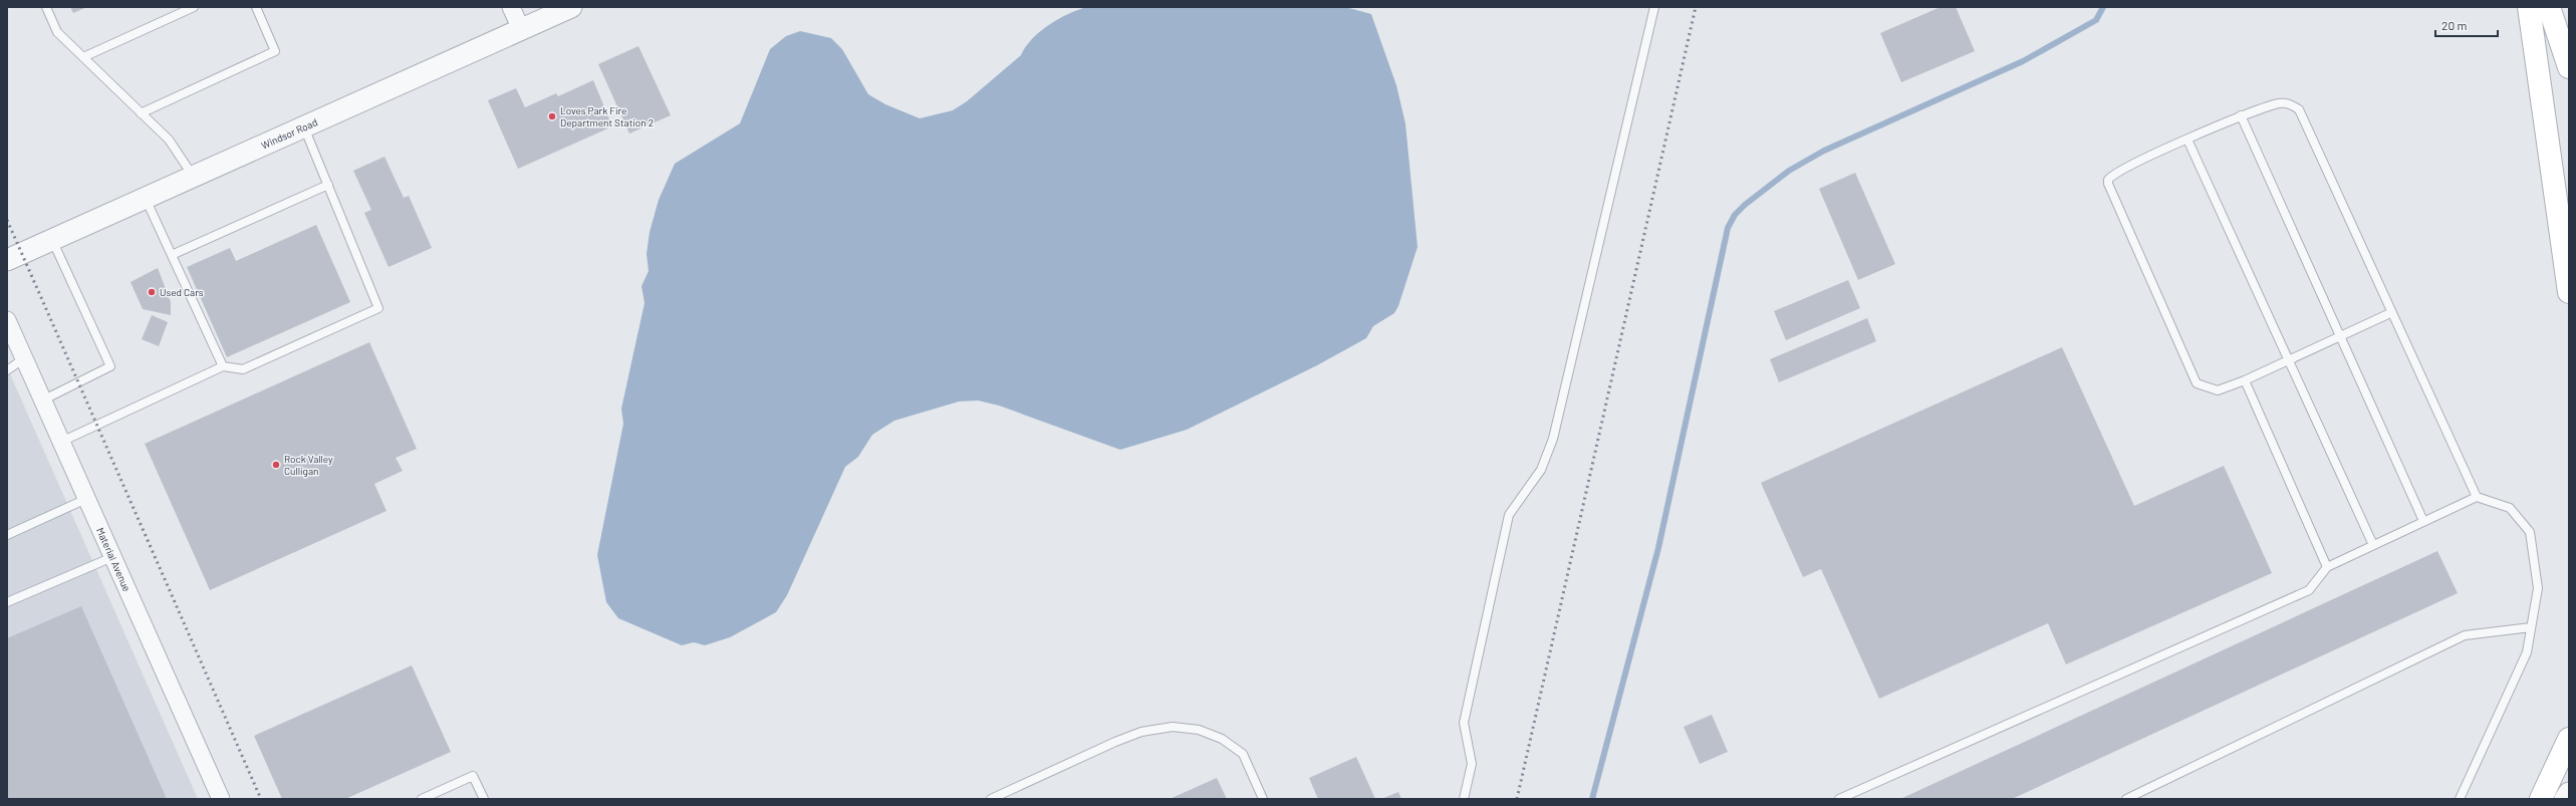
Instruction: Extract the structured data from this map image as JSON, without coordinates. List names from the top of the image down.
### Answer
{
  "streets": {
    "street": ["Windsor Road", "Material Avenue"]
  },
  "places": ["Loves Park Fire Department Station 2", "Used Cars", "Rock Valley Culligan"],
  "scale_bar": "20 m"
}
